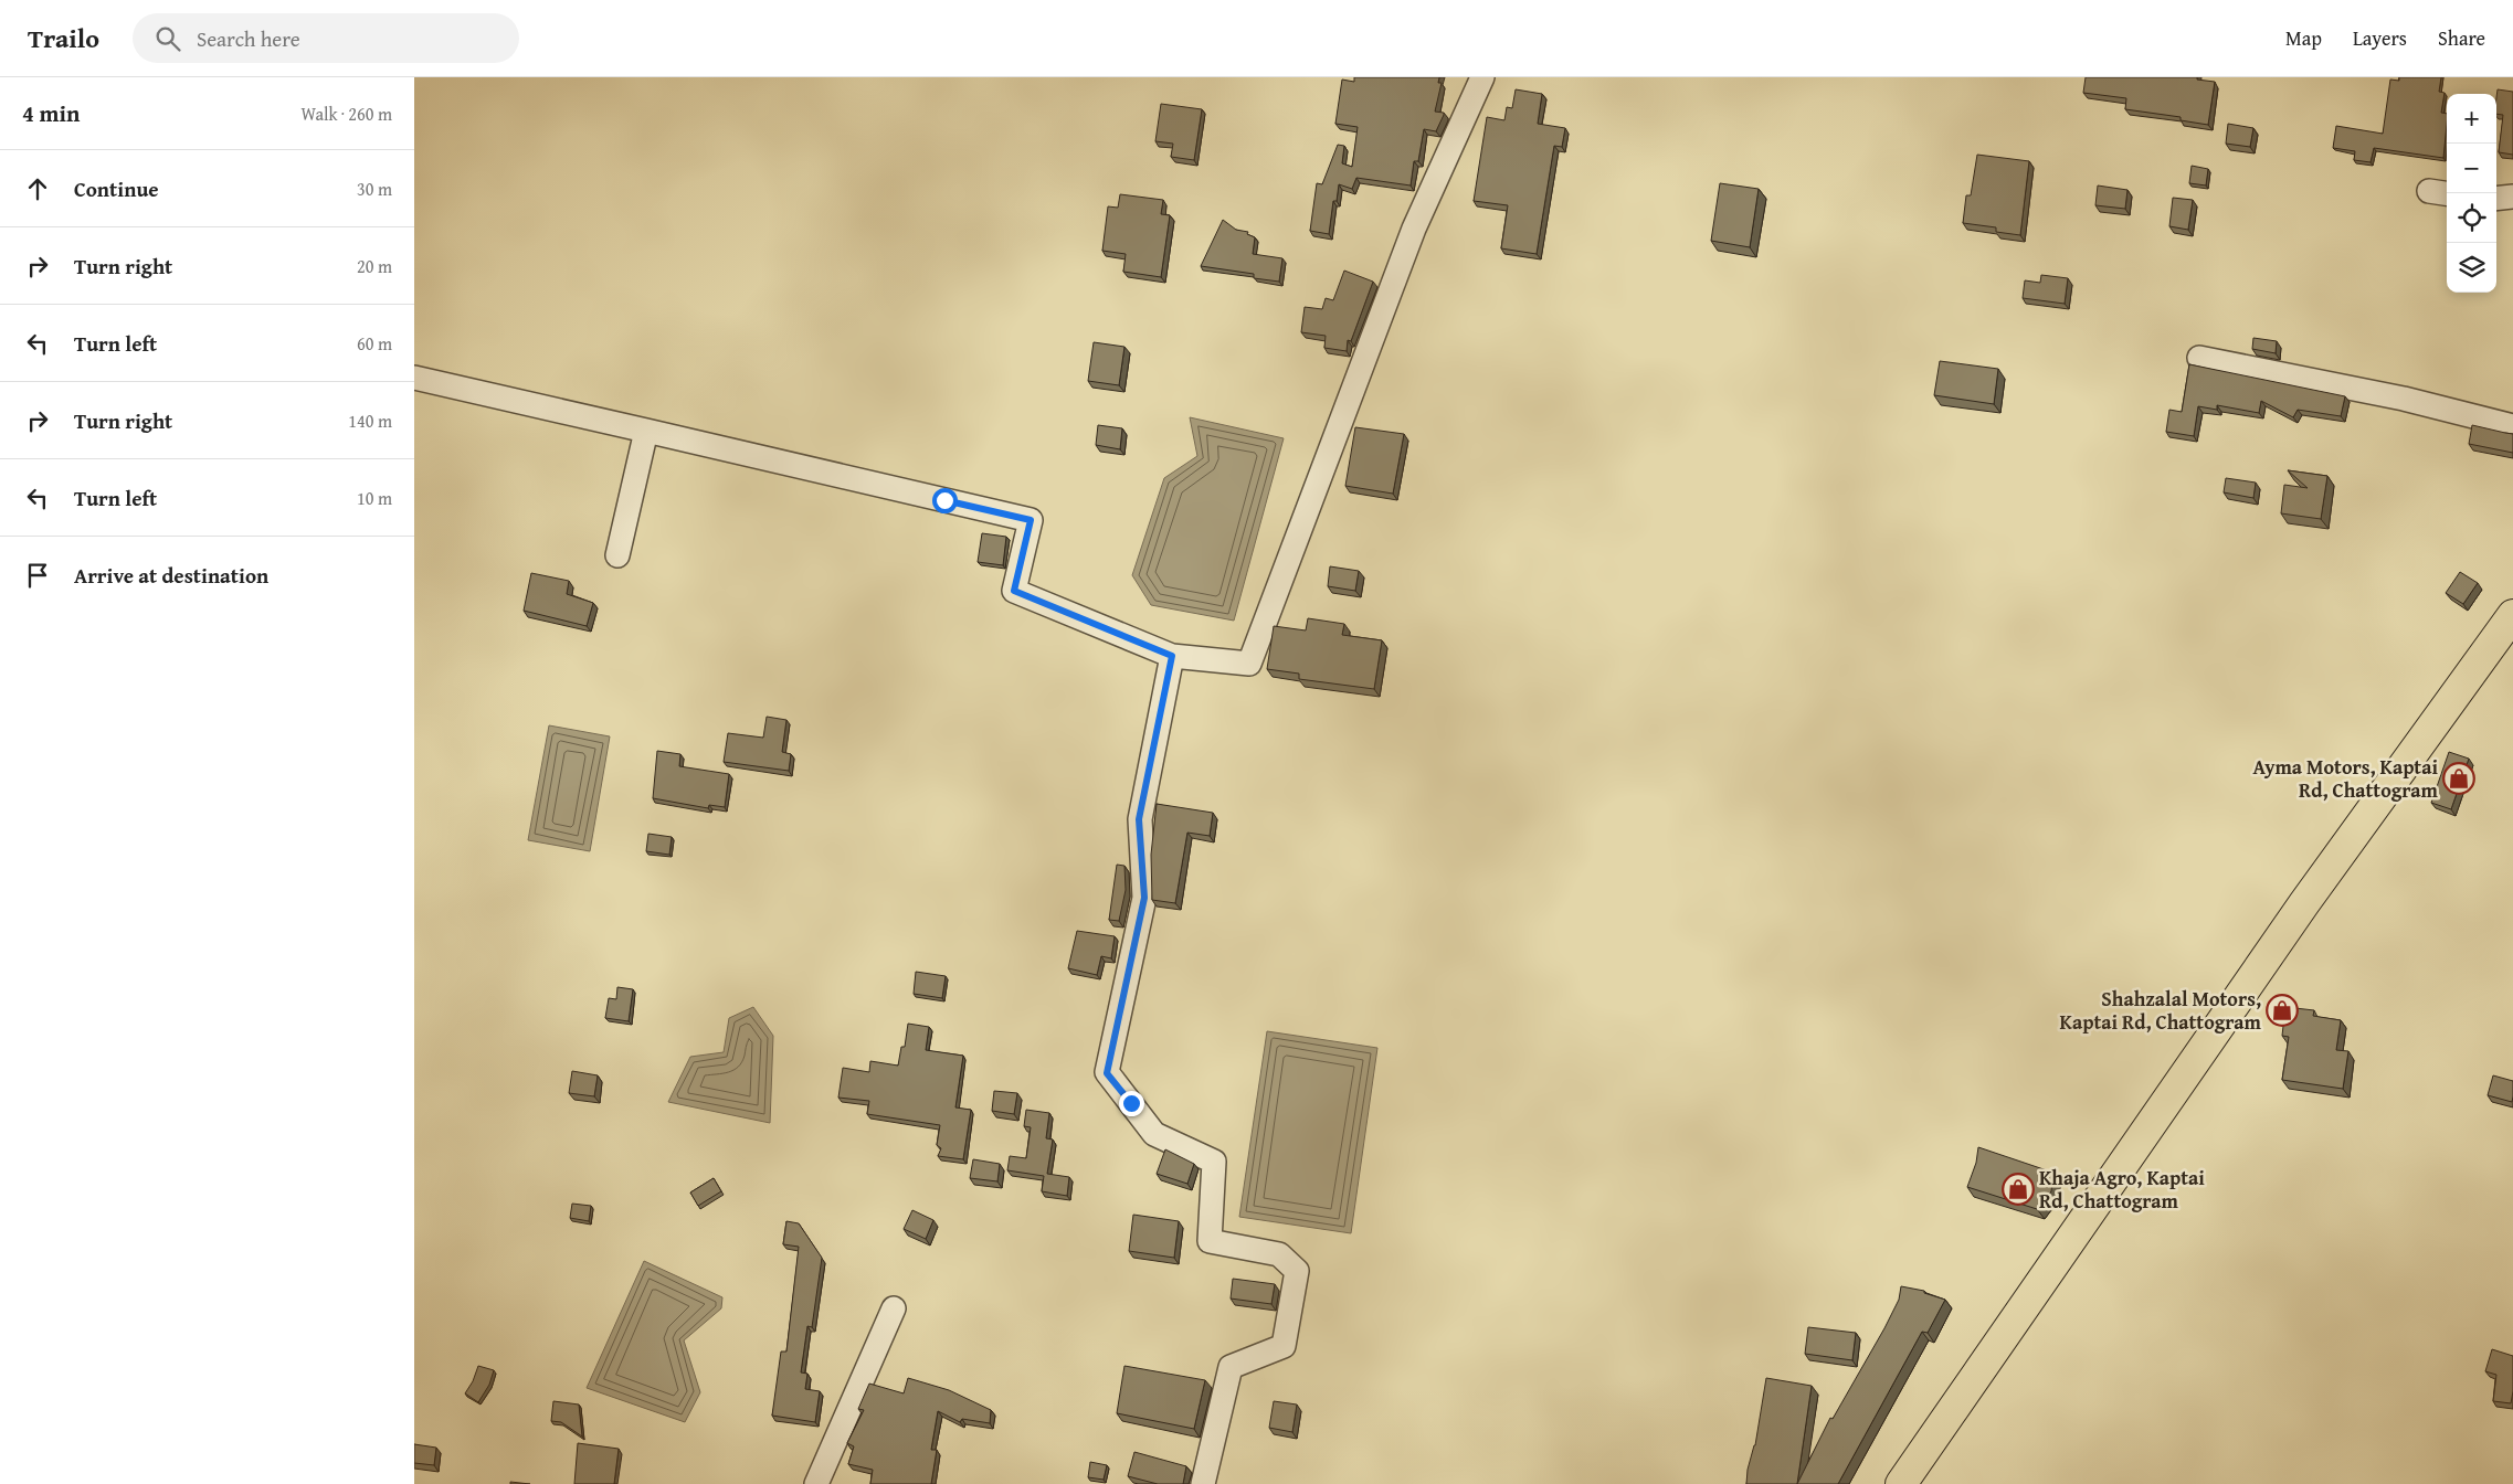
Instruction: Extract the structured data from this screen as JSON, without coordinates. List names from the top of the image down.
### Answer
{
  "places": {
    "shop": ["Ayma Motors, Kaptai Rd, Chattogram", "Shahzalal Motors, Kaptai Rd, Chattogram", "Khaja Agro, Kaptai Rd, Chattogram"]
  },
  "page": {
    "header": "Trailo",
    "search": "Search here",
    "nav": ["Map", "Layers", "Share"],
    "heading": ["4 min", "Walk · 260 m"],
    "map_buttons": ["+", "−"],
    "list": [
      ["Continue", "30 m"],
      ["Turn right", "20 m"],
      ["Turn left", "60 m"],
      ["Turn right", "140 m"],
      ["Turn left", "10 m"],
      "Arrive at destination"
    ]
  }
}
